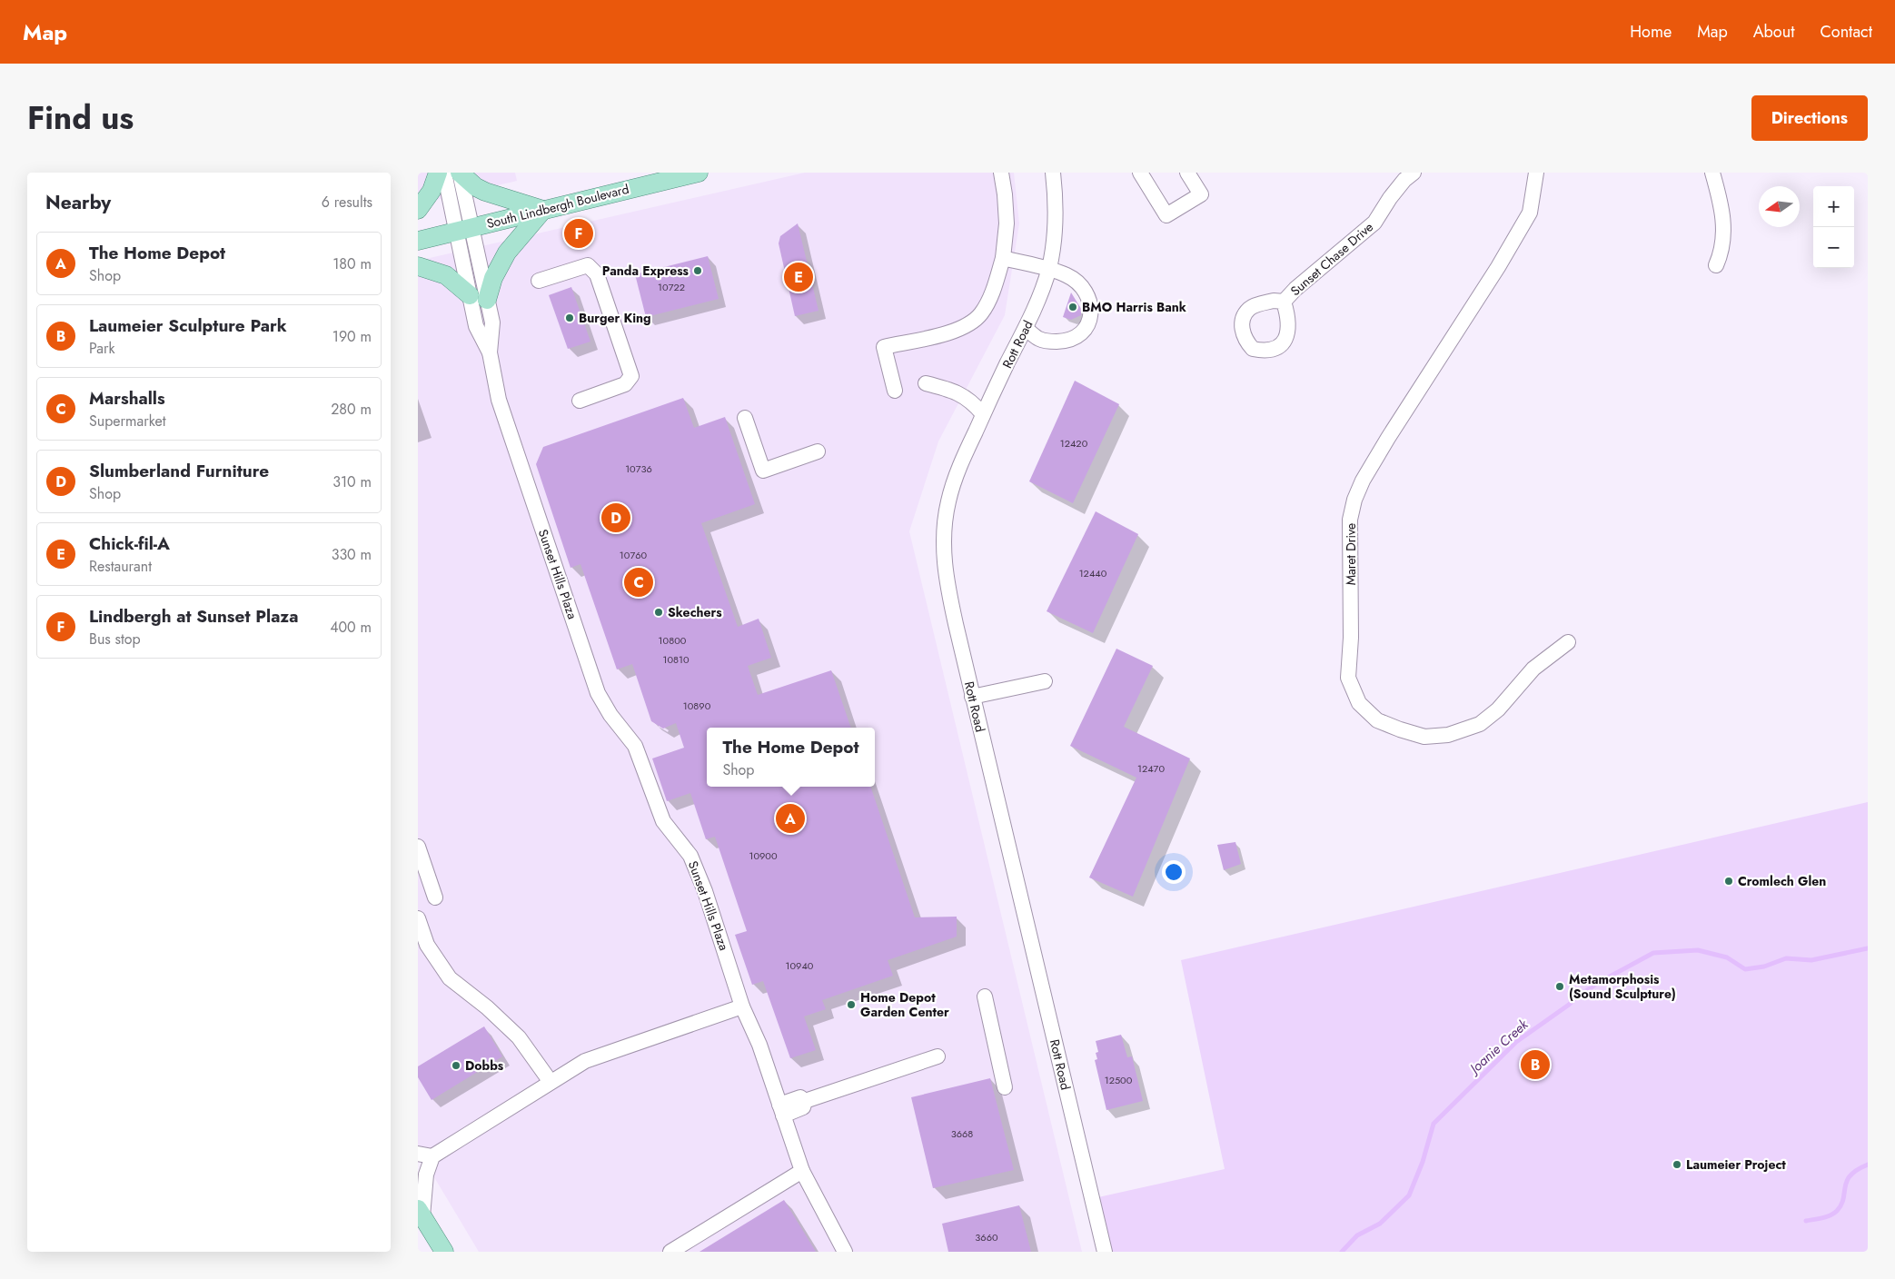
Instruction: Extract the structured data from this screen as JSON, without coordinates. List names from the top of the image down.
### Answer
{
  "streets": {
    "main road": ["South Lindbergh Boulevard"],
    "street": [
      "Sunset Chase Drive",
      "Rott Road",
      "Maret Drive",
      "Sunset Hills Plaza"
    ]
  },
  "crossings": [
    ["South Lindbergh Boulevard", "Sunset Hills Plaza"]
  ],
  "water": ["Joanie Creek"],
  "places": [
    "Panda Express",
    "BMO Harris Bank",
    "Burger King",
    "Skechers",
    "Cromlech Glen",
    "Metamorphosis (Sound Sculpture)",
    "Home Depot Garden Center",
    "Dobbs",
    "Laumeier Project"
  ],
  "house_numbers": [
    "10722",
    "12420",
    "10736",
    "10760",
    "12440",
    "10800",
    "10810",
    "10890",
    "12470",
    "10900",
    "10940",
    "12500",
    "3668",
    "3660"
  ],
  "north": "left",
  "page": {
    "header": "Map",
    "nav": [
      "Home",
      "Map",
      "About",
      "Contact"
    ],
    "title": "Find us",
    "buttons": "Directions",
    "heading": ["Nearby", "6 results"],
    "map_buttons": ["+", "−"],
    "pins": [
      "F",
      "E",
      "D",
      "C",
      "A",
      "B"
    ],
    "list": [
      {
        "mark": "A",
        "name": "The Home Depot",
        "note": "Shop",
        "value": "180 m"
      },
      {
        "mark": "B",
        "name": "Laumeier Sculpture Park",
        "note": "Park",
        "value": "190 m"
      },
      {
        "mark": "C",
        "name": "Marshalls",
        "note": "Supermarket",
        "value": "280 m"
      },
      {
        "mark": "D",
        "name": "Slumberland Furniture",
        "note": "Shop",
        "value": "310 m"
      },
      {
        "mark": "E",
        "name": "Chick-fil-A",
        "note": "Restaurant",
        "value": "330 m"
      },
      {
        "mark": "F",
        "name": "Lindbergh at Sunset Plaza",
        "note": "Bus stop",
        "value": "400 m"
      }
    ],
    "popup": ["The Home Depot", "Shop"]
  }
}
